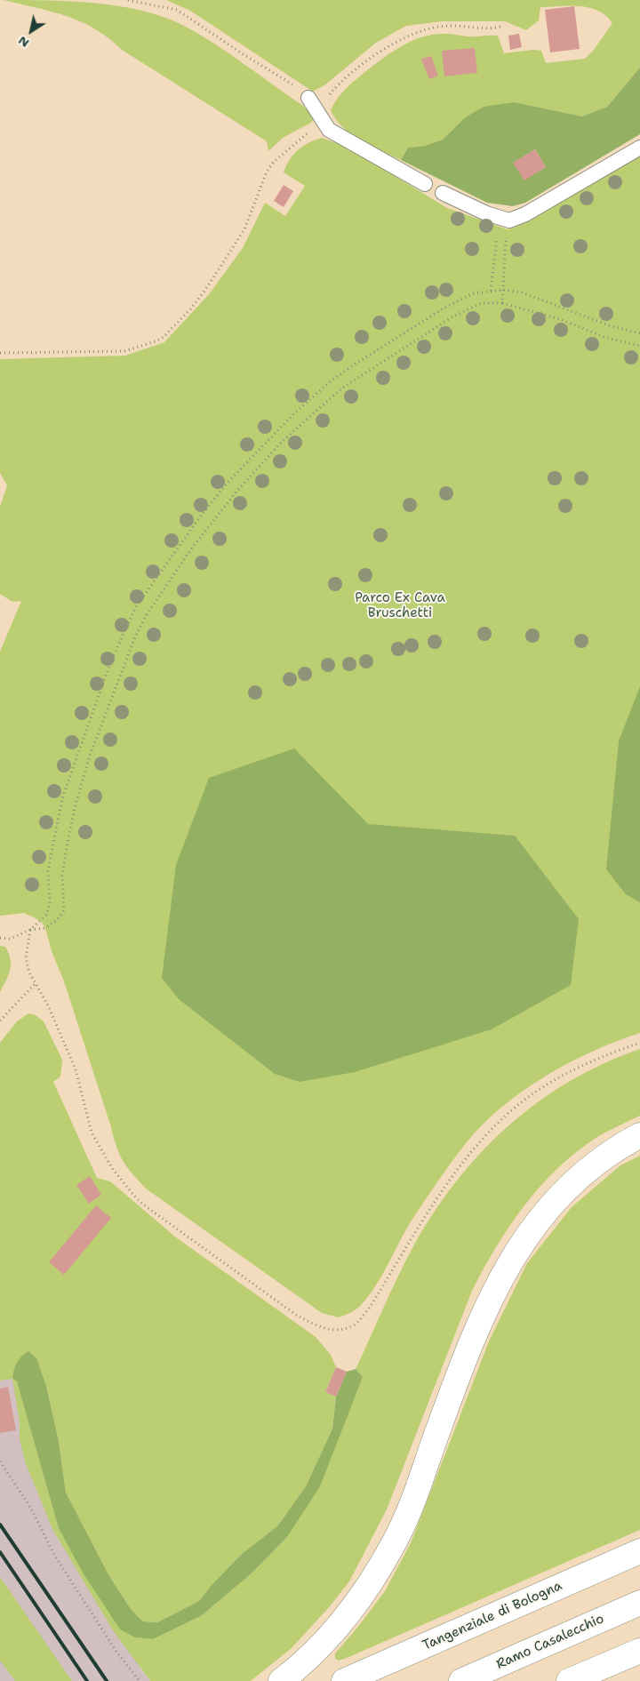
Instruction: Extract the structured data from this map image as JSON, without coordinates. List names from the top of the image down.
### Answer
{
  "streets": {
    "highway": ["Tangenziale di Bologna", "Ramo Casalecchio"]
  },
  "parks": ["Parco Ex Cava Bruschetti"],
  "north": "bottom left"
}
